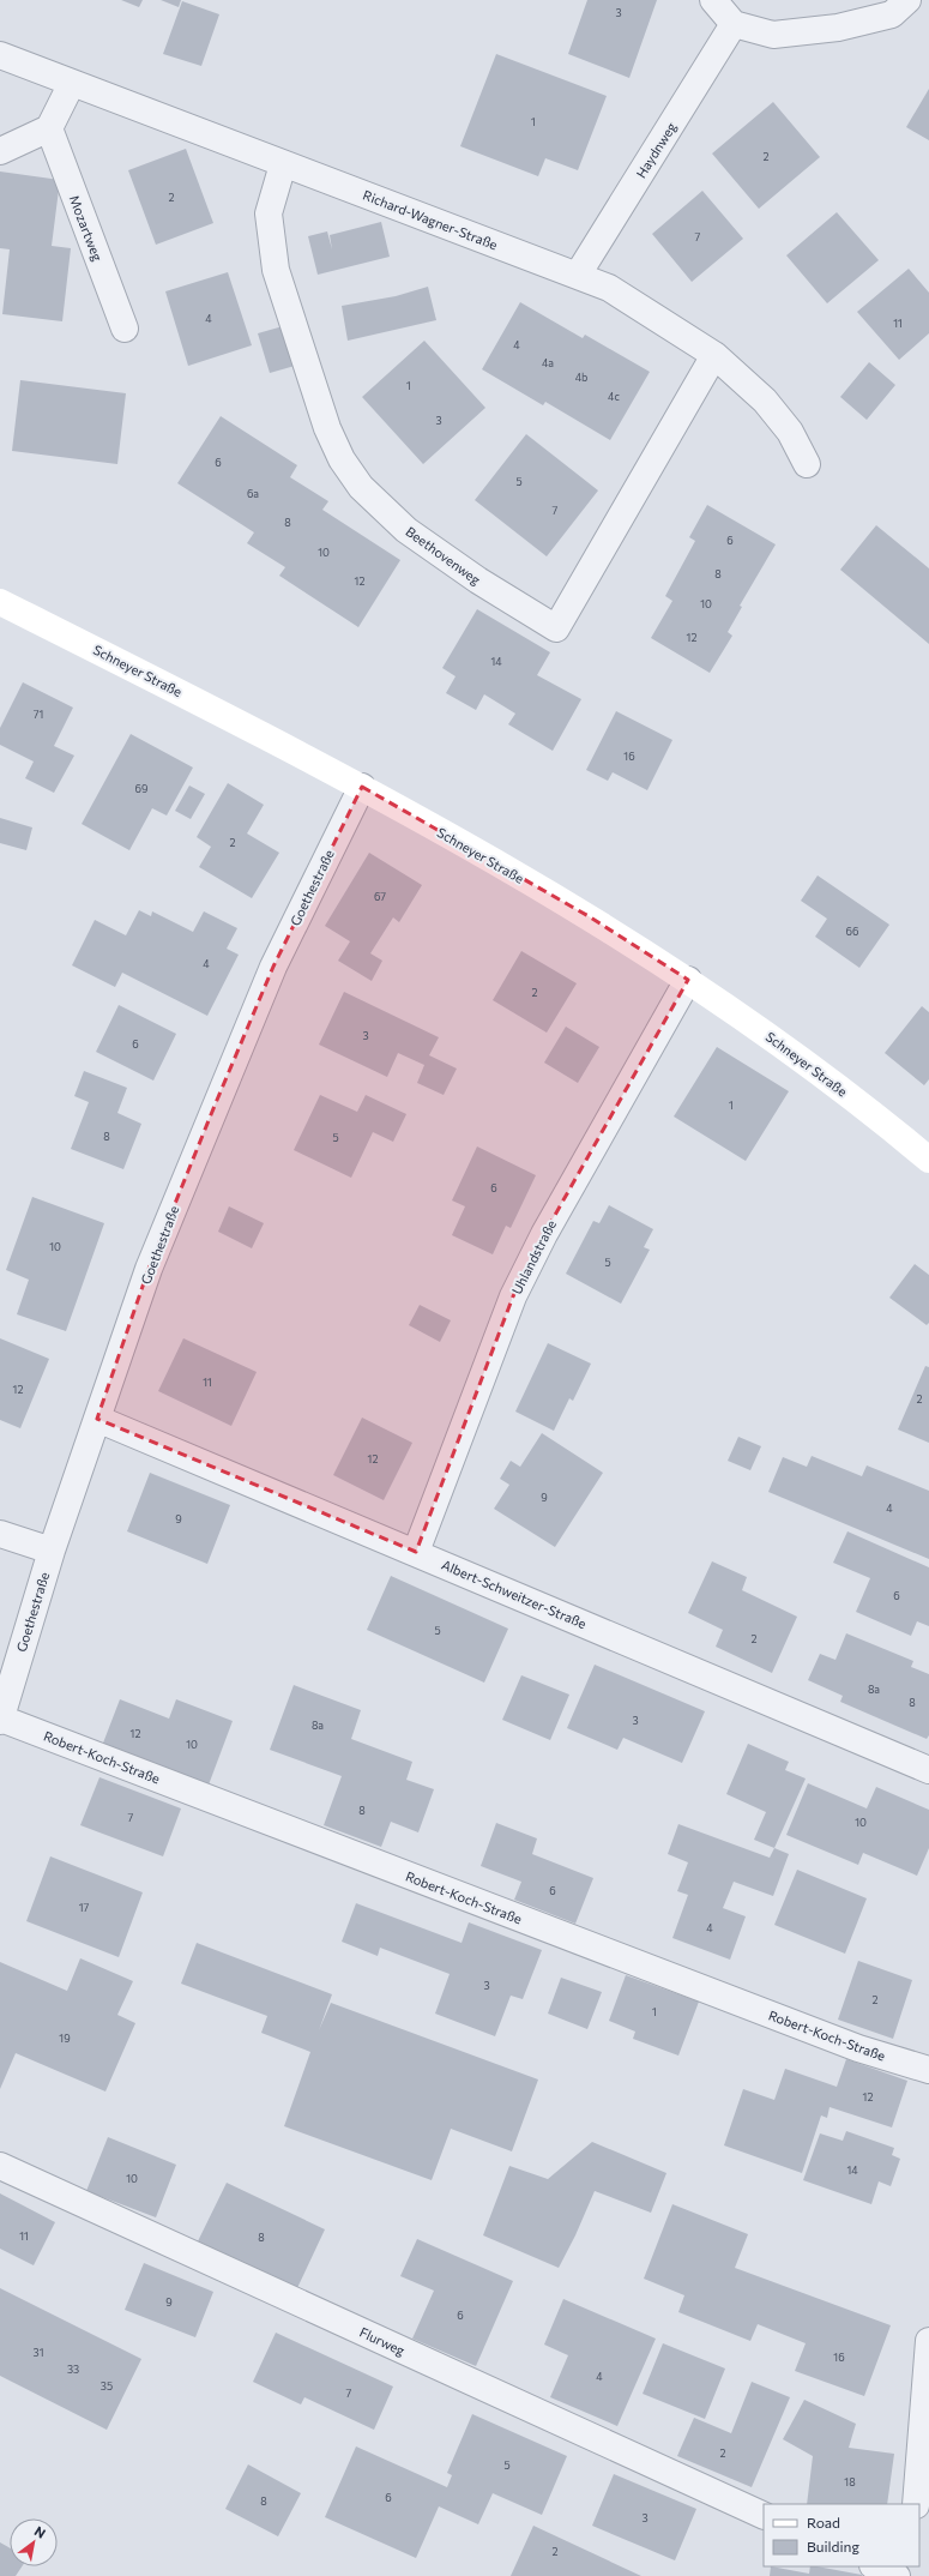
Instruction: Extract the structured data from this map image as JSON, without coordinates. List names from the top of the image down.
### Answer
{
  "streets": {
    "street": [
      "Haydnweg",
      "Richard-Wagner-Straße",
      "Mozartweg",
      "Beethovenweg",
      "Schneyer Straße",
      "Goethestraße",
      "Uhlandstraße",
      "Albert-Schweitzer-Straße",
      "Robert-Koch-Straße",
      "Flurweg"
    ]
  },
  "crossings": [
    ["Haydnweg", "Richard-Wagner-Straße"],
    ["Richard-Wagner-Straße", "Beethovenweg"],
    ["Schneyer Straße", "Goethestraße"],
    ["Schneyer Straße", "Uhlandstraße"],
    ["Goethestraße", "Albert-Schweitzer-Straße"],
    ["Goethestraße", "Robert-Koch-Straße"],
    ["Uhlandstraße", "Albert-Schweitzer-Straße"]
  ],
  "house_numbers": [
    "3",
    "1",
    "2",
    "2",
    "7",
    "4",
    "11",
    "4",
    "4a",
    "4b",
    "1",
    "4c",
    "3",
    "6",
    "5",
    "6a",
    "7",
    "8",
    "6",
    "10",
    "8",
    "12",
    "10",
    "12",
    "14",
    "71",
    "16",
    "69",
    "2",
    "67",
    "66",
    "4",
    "2",
    "3",
    "6",
    "1",
    "8",
    "5",
    "6",
    "10",
    "5",
    "11",
    "12",
    "2",
    "12",
    "9",
    "4",
    "9",
    "6",
    "5",
    "2",
    "8a",
    "8",
    "3",
    "8a",
    "12",
    "10",
    "8",
    "7",
    "10",
    "6",
    "17",
    "4",
    "3",
    "2",
    "1",
    "19",
    "12",
    "14",
    "10",
    "11",
    "8",
    "9",
    "6",
    "31",
    "16",
    "33",
    "4",
    "35",
    "7",
    "2",
    "5",
    "18",
    "6",
    "8",
    "3",
    "2"
  ],
  "legend": ["Road", "Building"],
  "north": "top right"
}
